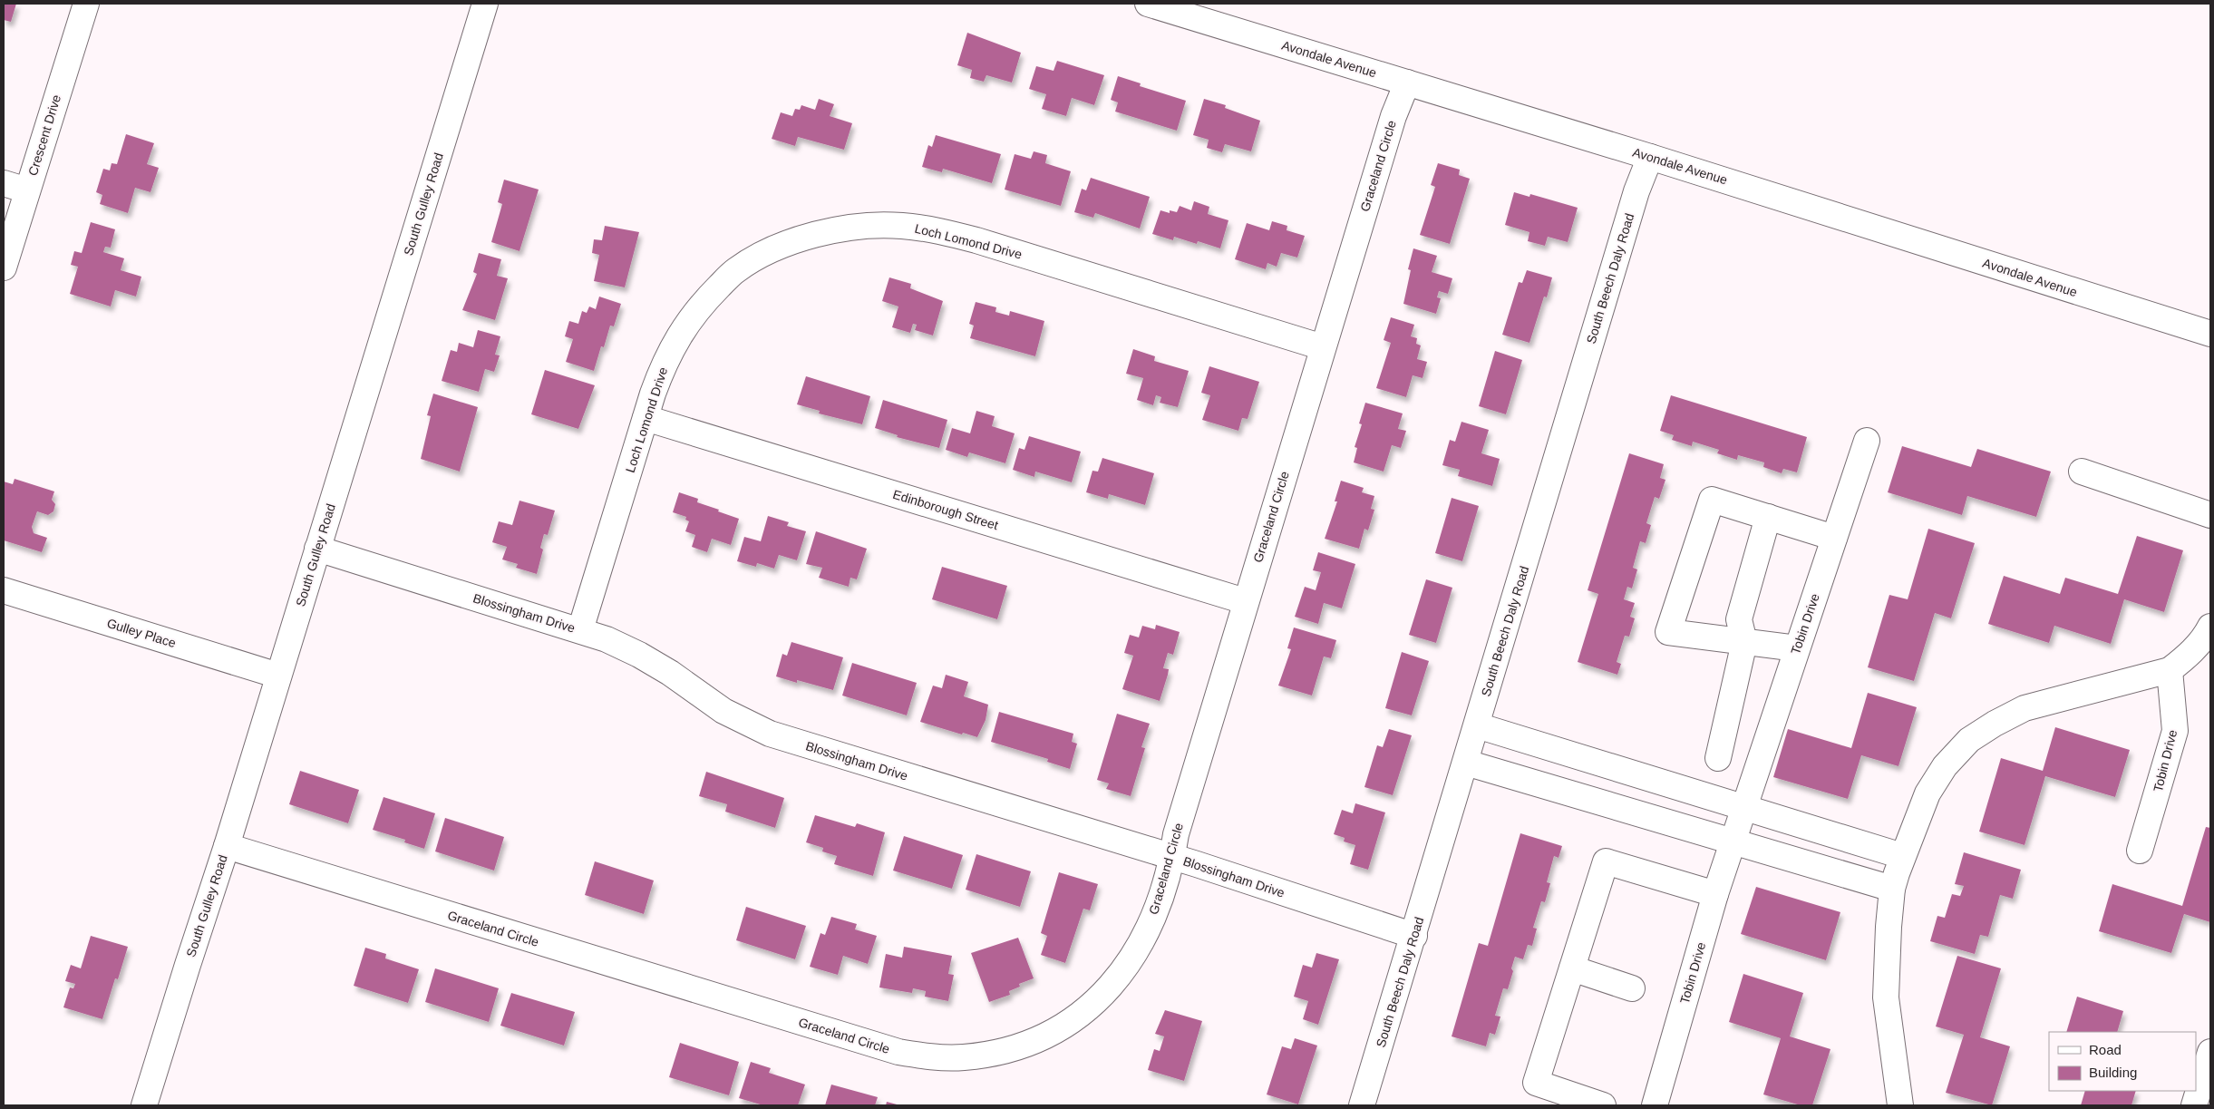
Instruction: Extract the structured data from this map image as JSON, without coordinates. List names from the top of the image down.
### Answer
{
  "streets": {
    "street": [
      "Avondale Avenue",
      "Crescent Drive",
      "Graceland Circle",
      "South Gulley Road",
      "Loch Lomond Drive",
      "South Beech Daly Road",
      "Edinborough Street",
      "Blossingham Drive",
      "Tobin Drive",
      "Gulley Place"
    ]
  },
  "crossings": [
    ["Avondale Avenue", "Graceland Circle"],
    ["Avondale Avenue", "South Beech Daly Road"],
    ["Graceland Circle", "South Gulley Road"],
    ["Graceland Circle", "Loch Lomond Drive"],
    ["Graceland Circle", "Edinborough Street"],
    ["Graceland Circle", "Blossingham Drive"],
    ["South Gulley Road", "Blossingham Drive"],
    ["South Gulley Road", "Gulley Place"],
    ["Loch Lomond Drive", "Edinborough Street"],
    ["Loch Lomond Drive", "Blossingham Drive"],
    ["South Beech Daly Road", "Blossingham Drive"]
  ],
  "legend": ["Road", "Building"]
}
